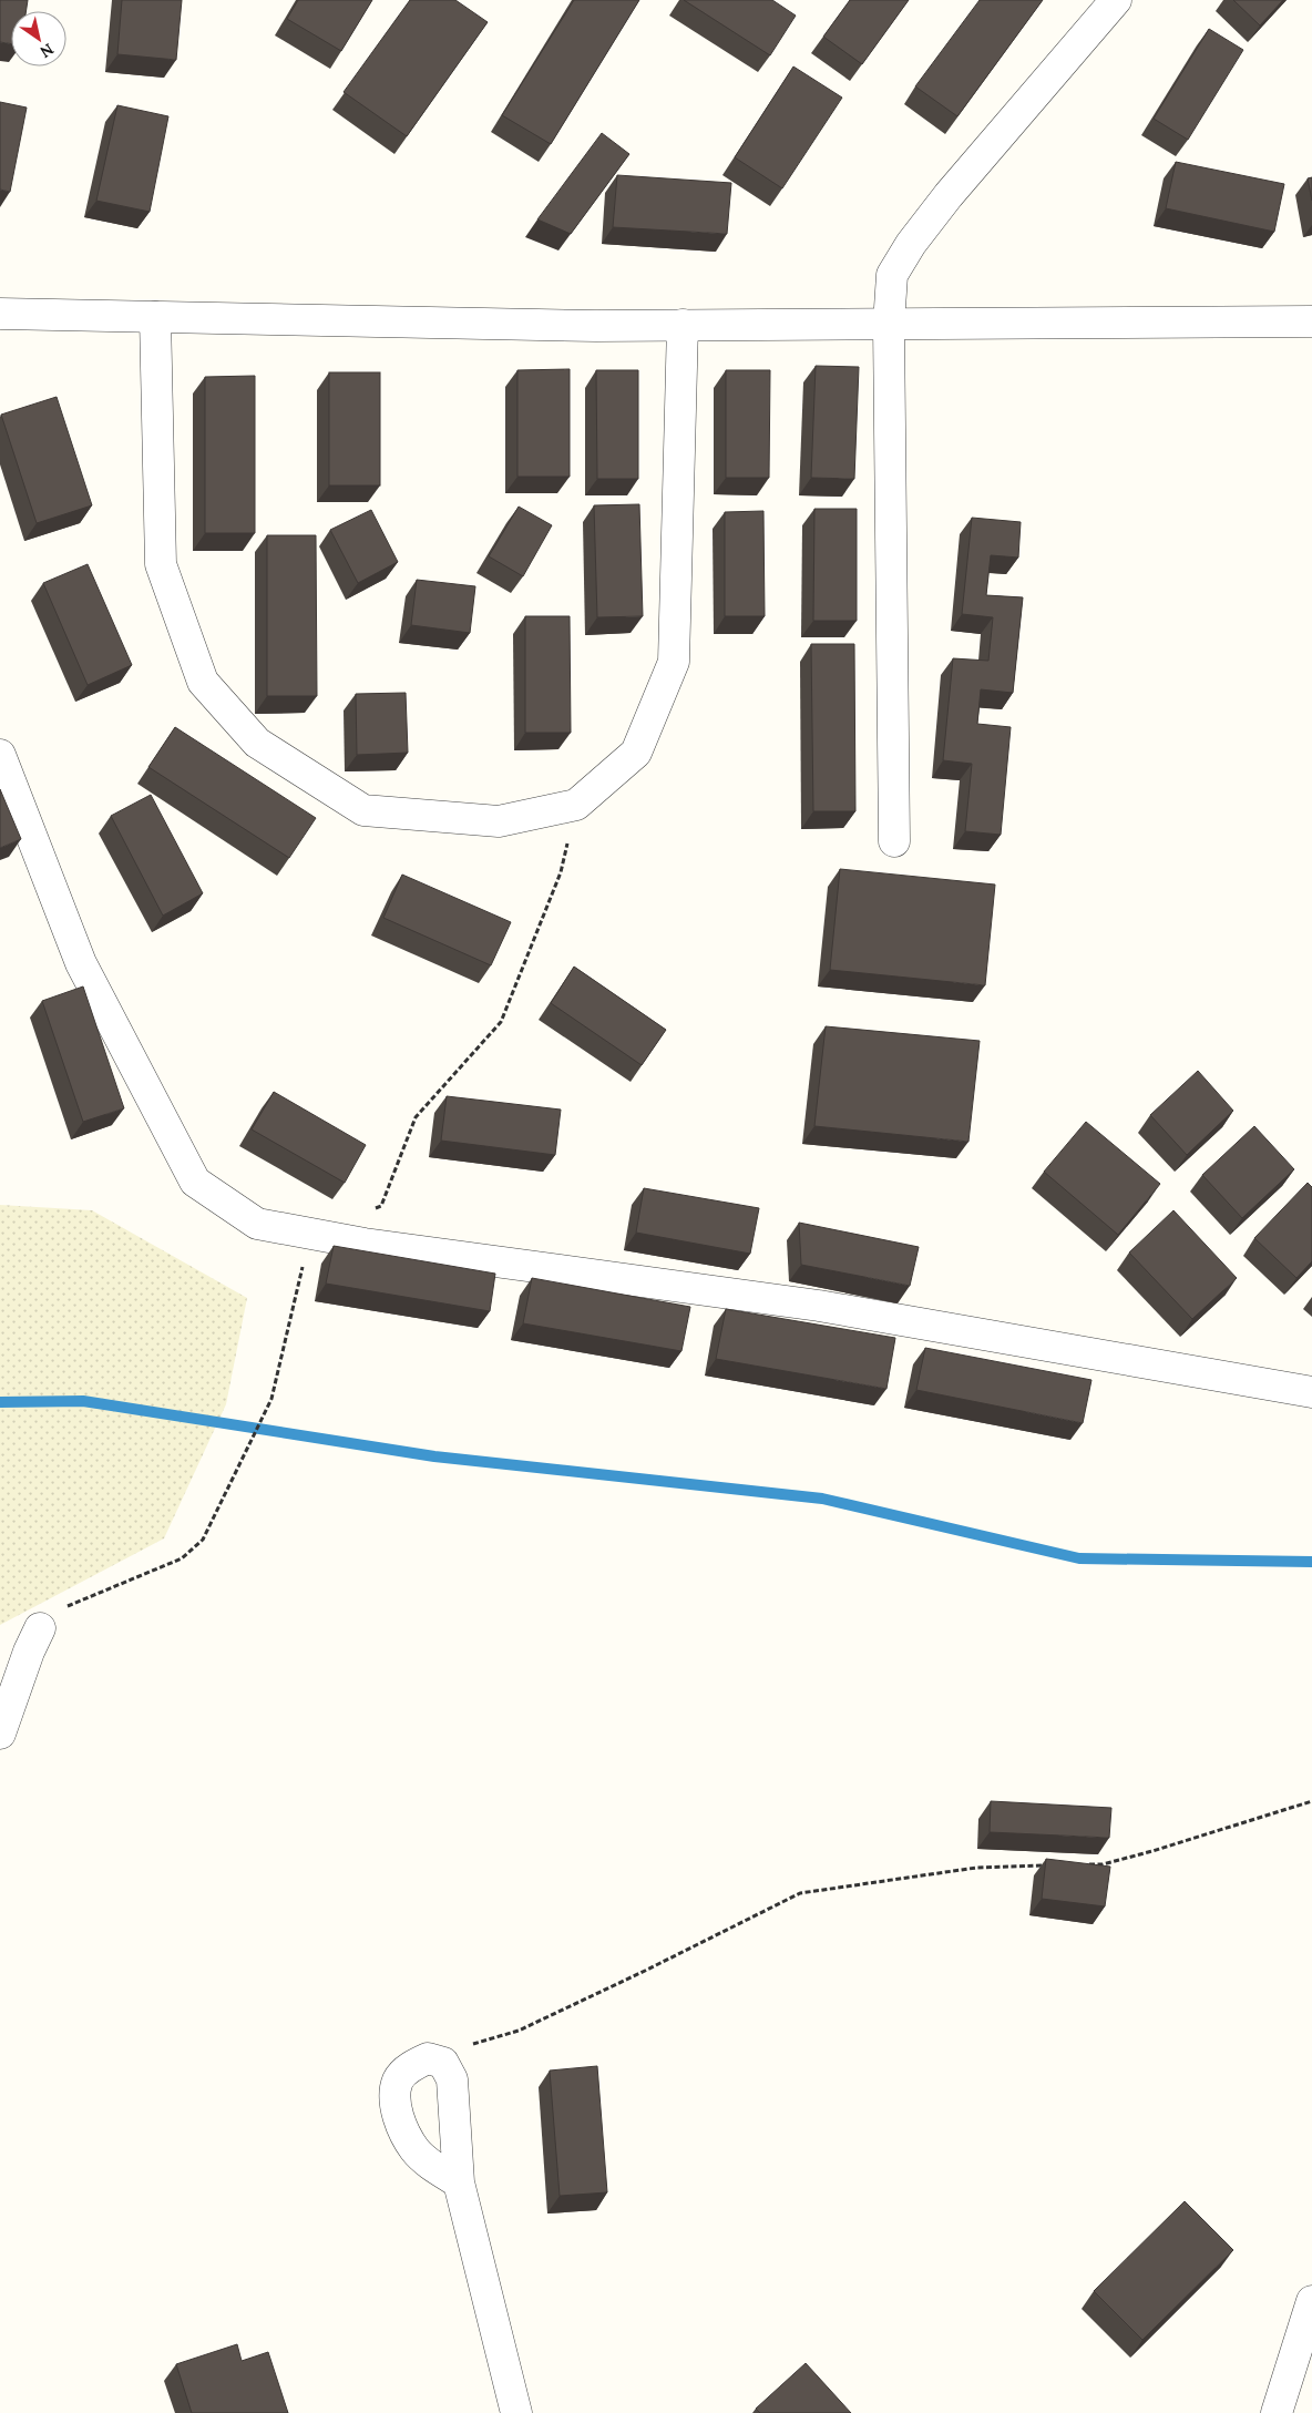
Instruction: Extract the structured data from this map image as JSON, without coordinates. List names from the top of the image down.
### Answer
{
  "north": "bottom right"
}
